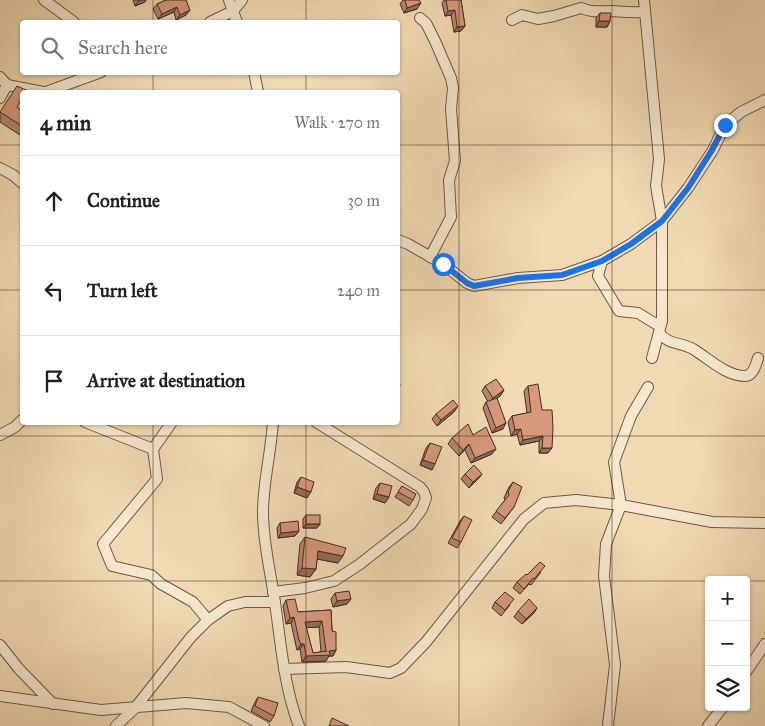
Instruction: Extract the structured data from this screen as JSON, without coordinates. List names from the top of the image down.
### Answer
{
  "page": {
    "search": "Search here",
    "heading": ["4 min", "Walk · 270 m"],
    "list": [
      ["Continue", "30 m"],
      ["Turn left", "240 m"],
      "Arrive at destination"
    ],
    "map_buttons": ["+", "−"]
  }
}
